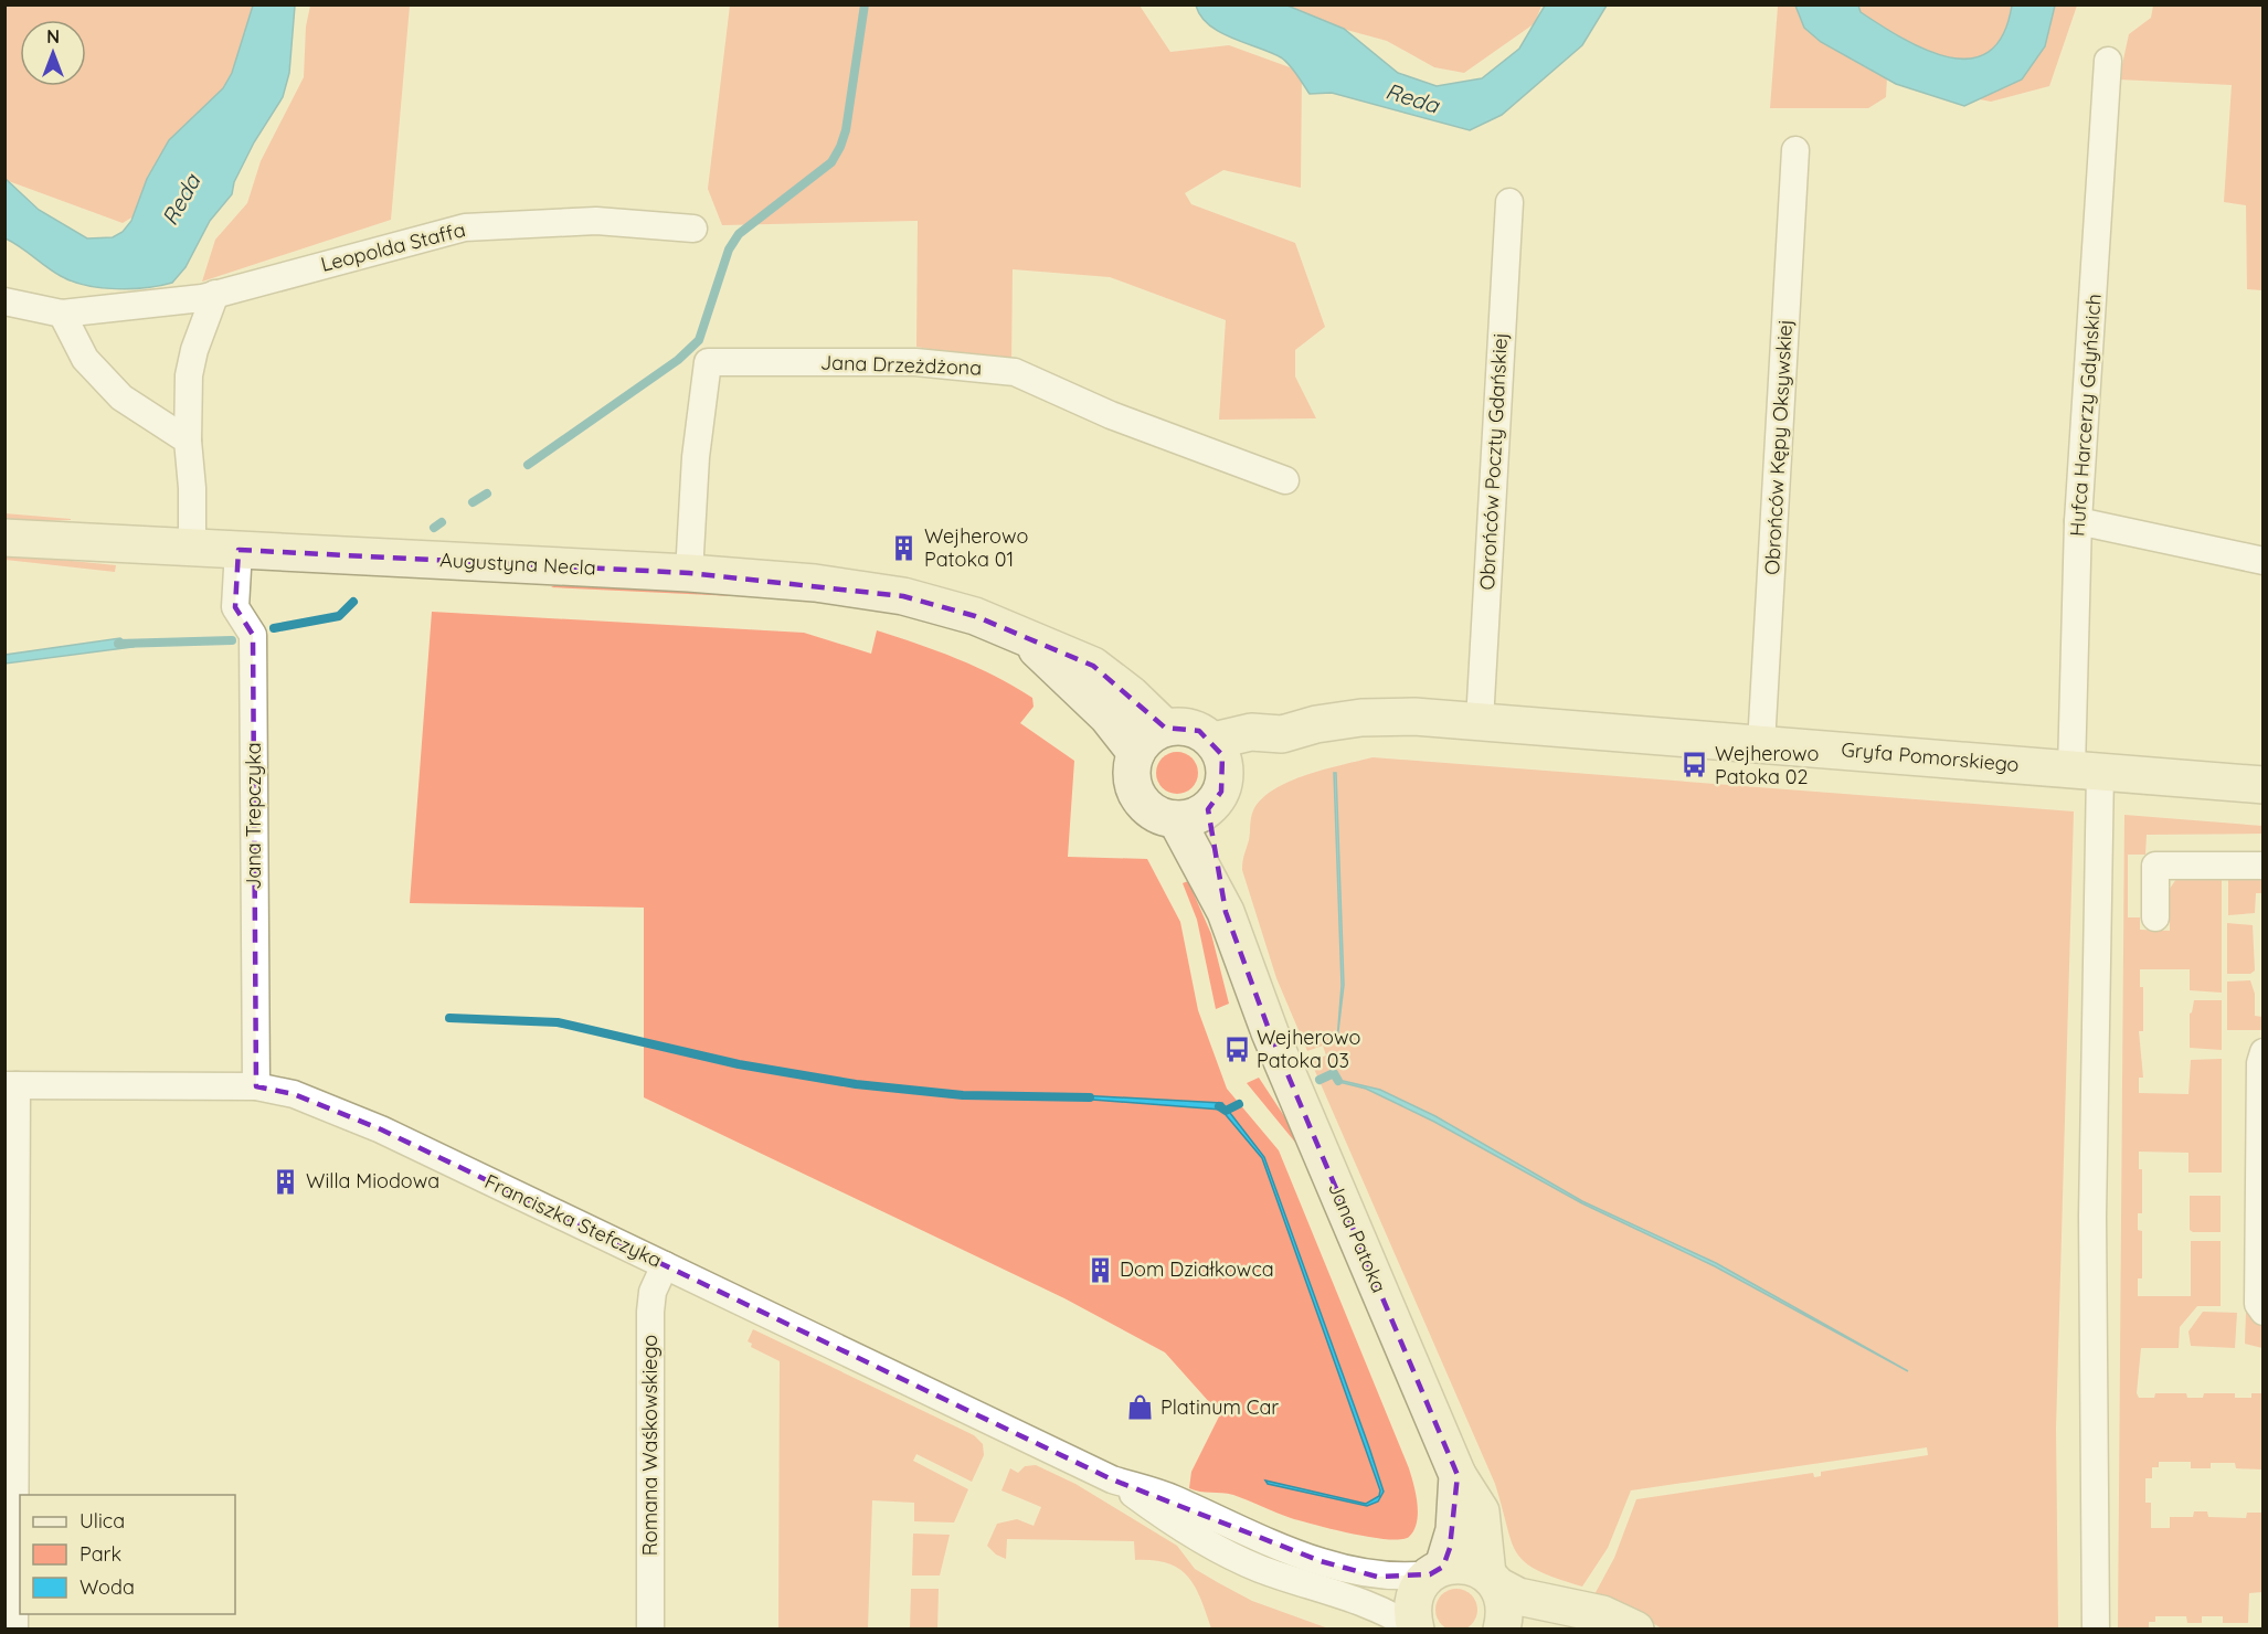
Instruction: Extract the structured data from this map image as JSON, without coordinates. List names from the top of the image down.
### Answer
{
  "streets": {
    "main road": ["Augustyna Necla", "Gryfa Pomorskiego", "Jana Patoka"],
    "street": [
      "Leopolda Staffa",
      "Jana Drzeżdżona",
      "Hufca Harcerzy Gdyńskich",
      "Obrońców Kępy Oksywskiej",
      "Obrońców Poczty Gdańskiej",
      "Jana Trepczyka",
      "Franciszka Stefczyka",
      "Romana Waśkowskiego"
    ]
  },
  "crossings": [
    ["Jana Drzeżdżona", "Augustyna Necla"],
    ["Hufca Harcerzy Gdyńskich", "Gryfa Pomorskiego"],
    ["Obrońców Kępy Oksywskiej", "Gryfa Pomorskiego"],
    ["Obrońców Poczty Gdańskiej", "Gryfa Pomorskiego"],
    ["Augustyna Necla", "Gryfa Pomorskiego"],
    ["Augustyna Necla", "Jana Trepczyka"],
    ["Augustyna Necla", "Jana Patoka"],
    ["Gryfa Pomorskiego", "Jana Patoka"],
    ["Jana Trepczyka", "Franciszka Stefczyka"],
    ["Franciszka Stefczyka", "Jana Patoka"],
    ["Franciszka Stefczyka", "Romana Waśkowskiego"]
  ],
  "water": ["Reda"],
  "places": {
    "building": ["Wejherowo Patoka 01", "Willa Miodowa", "Dom Działkowca"],
    "bus stop": ["Wejherowo Patoka 02", "Wejherowo Patoka 03"],
    "shop": ["Platinum Car"]
  },
  "legend": ["Ulica", "Park", "Woda"],
  "north": "top"
}
